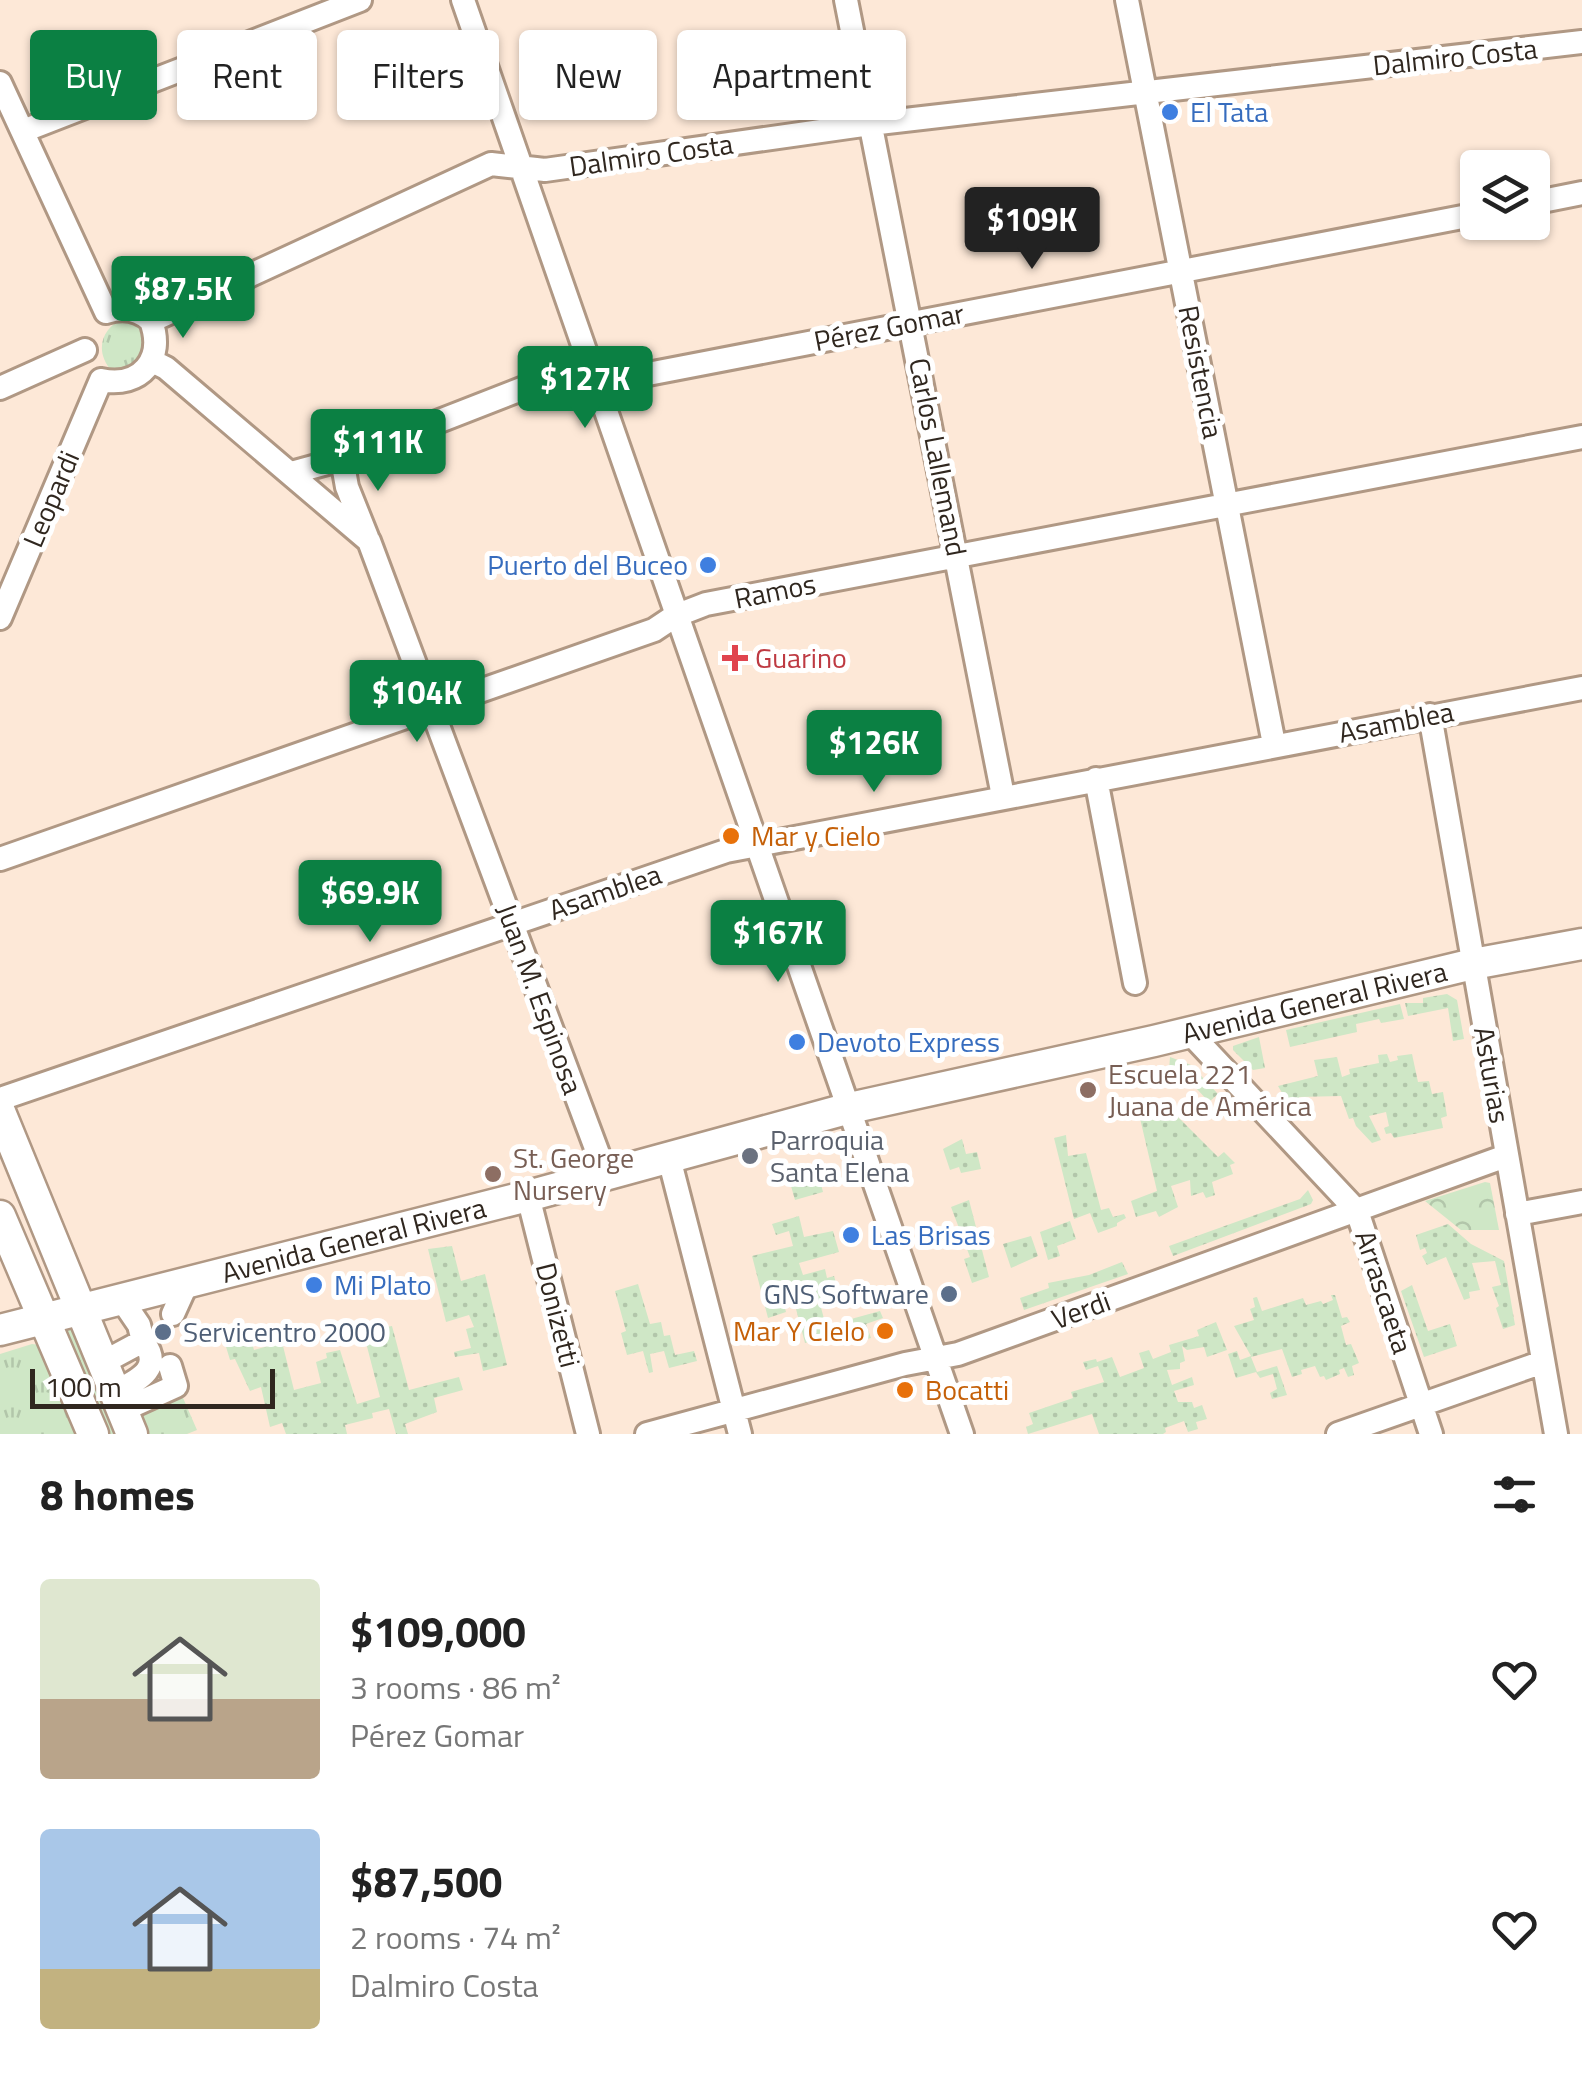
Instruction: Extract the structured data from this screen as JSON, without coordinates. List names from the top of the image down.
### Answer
{
  "streets": {
    "main road": ["Avenida General Rivera"],
    "street": [
      "Dalmiro Costa",
      "Pérez Gomar",
      "Resistencia",
      "Carlos Lallemand",
      "Leopardi",
      "Ramos",
      "Asamblea",
      "Juan M. Espinosa",
      "Asturias",
      "Arrascaeta",
      "Verdi",
      "Donizetti"
    ]
  },
  "crossings": [
    ["Dalmiro Costa", "Resistencia"],
    ["Dalmiro Costa", "Carlos Lallemand"],
    ["Dalmiro Costa", "Leopardi"],
    ["Dalmiro Costa", "Juan M. Espinosa"],
    ["Pérez Gomar", "Resistencia"],
    ["Pérez Gomar", "Carlos Lallemand"],
    ["Pérez Gomar", "Juan M. Espinosa"],
    ["Resistencia", "Ramos"],
    ["Resistencia", "Asamblea"],
    ["Carlos Lallemand", "Ramos"],
    ["Carlos Lallemand", "Asamblea"],
    ["Leopardi", "Juan M. Espinosa"],
    ["Ramos", "Juan M. Espinosa"],
    ["Asamblea", "Juan M. Espinosa"],
    ["Asamblea", "Asturias"],
    ["Juan M. Espinosa", "Avenida General Rivera"],
    ["Avenida General Rivera", "Asturias"],
    ["Avenida General Rivera", "Arrascaeta"],
    ["Avenida General Rivera", "Donizetti"],
    ["Asturias", "Verdi"],
    ["Arrascaeta", "Verdi"]
  ],
  "places": {
    "other": [
      "El Tata",
      "Puerto del Buceo",
      "Mar y Cielo",
      "Devoto Express",
      "Escuela 221 Juana de América",
      "Parroquia Santa Elena",
      "St. George Nursery",
      "Las Brisas",
      "Mi Plato",
      "GNS Software",
      "Mar Y CIelo",
      "Servicentro 2000",
      "Bocatti"
    ],
    "health": ["Guarino"]
  },
  "scale_bar": "100 m",
  "page": {
    "chip": [
      "Buy",
      "Rent",
      "Filters",
      "New",
      "Apartment"
    ],
    "price": [
      "$109K",
      "$87.5K",
      "$127K",
      "$111K",
      "$104K",
      "$126K",
      "$69.9K",
      "$167K"
    ],
    "scale": "100 m",
    "heading": "8 homes",
    "list": [
      {
        "name": "$109,000",
        "note": "3 rooms · 86 m² · Pérez Gomar"
      },
      {
        "name": "$87,500",
        "note": "2 rooms · 74 m² · Dalmiro Costa"
      }
    ]
  }
}
